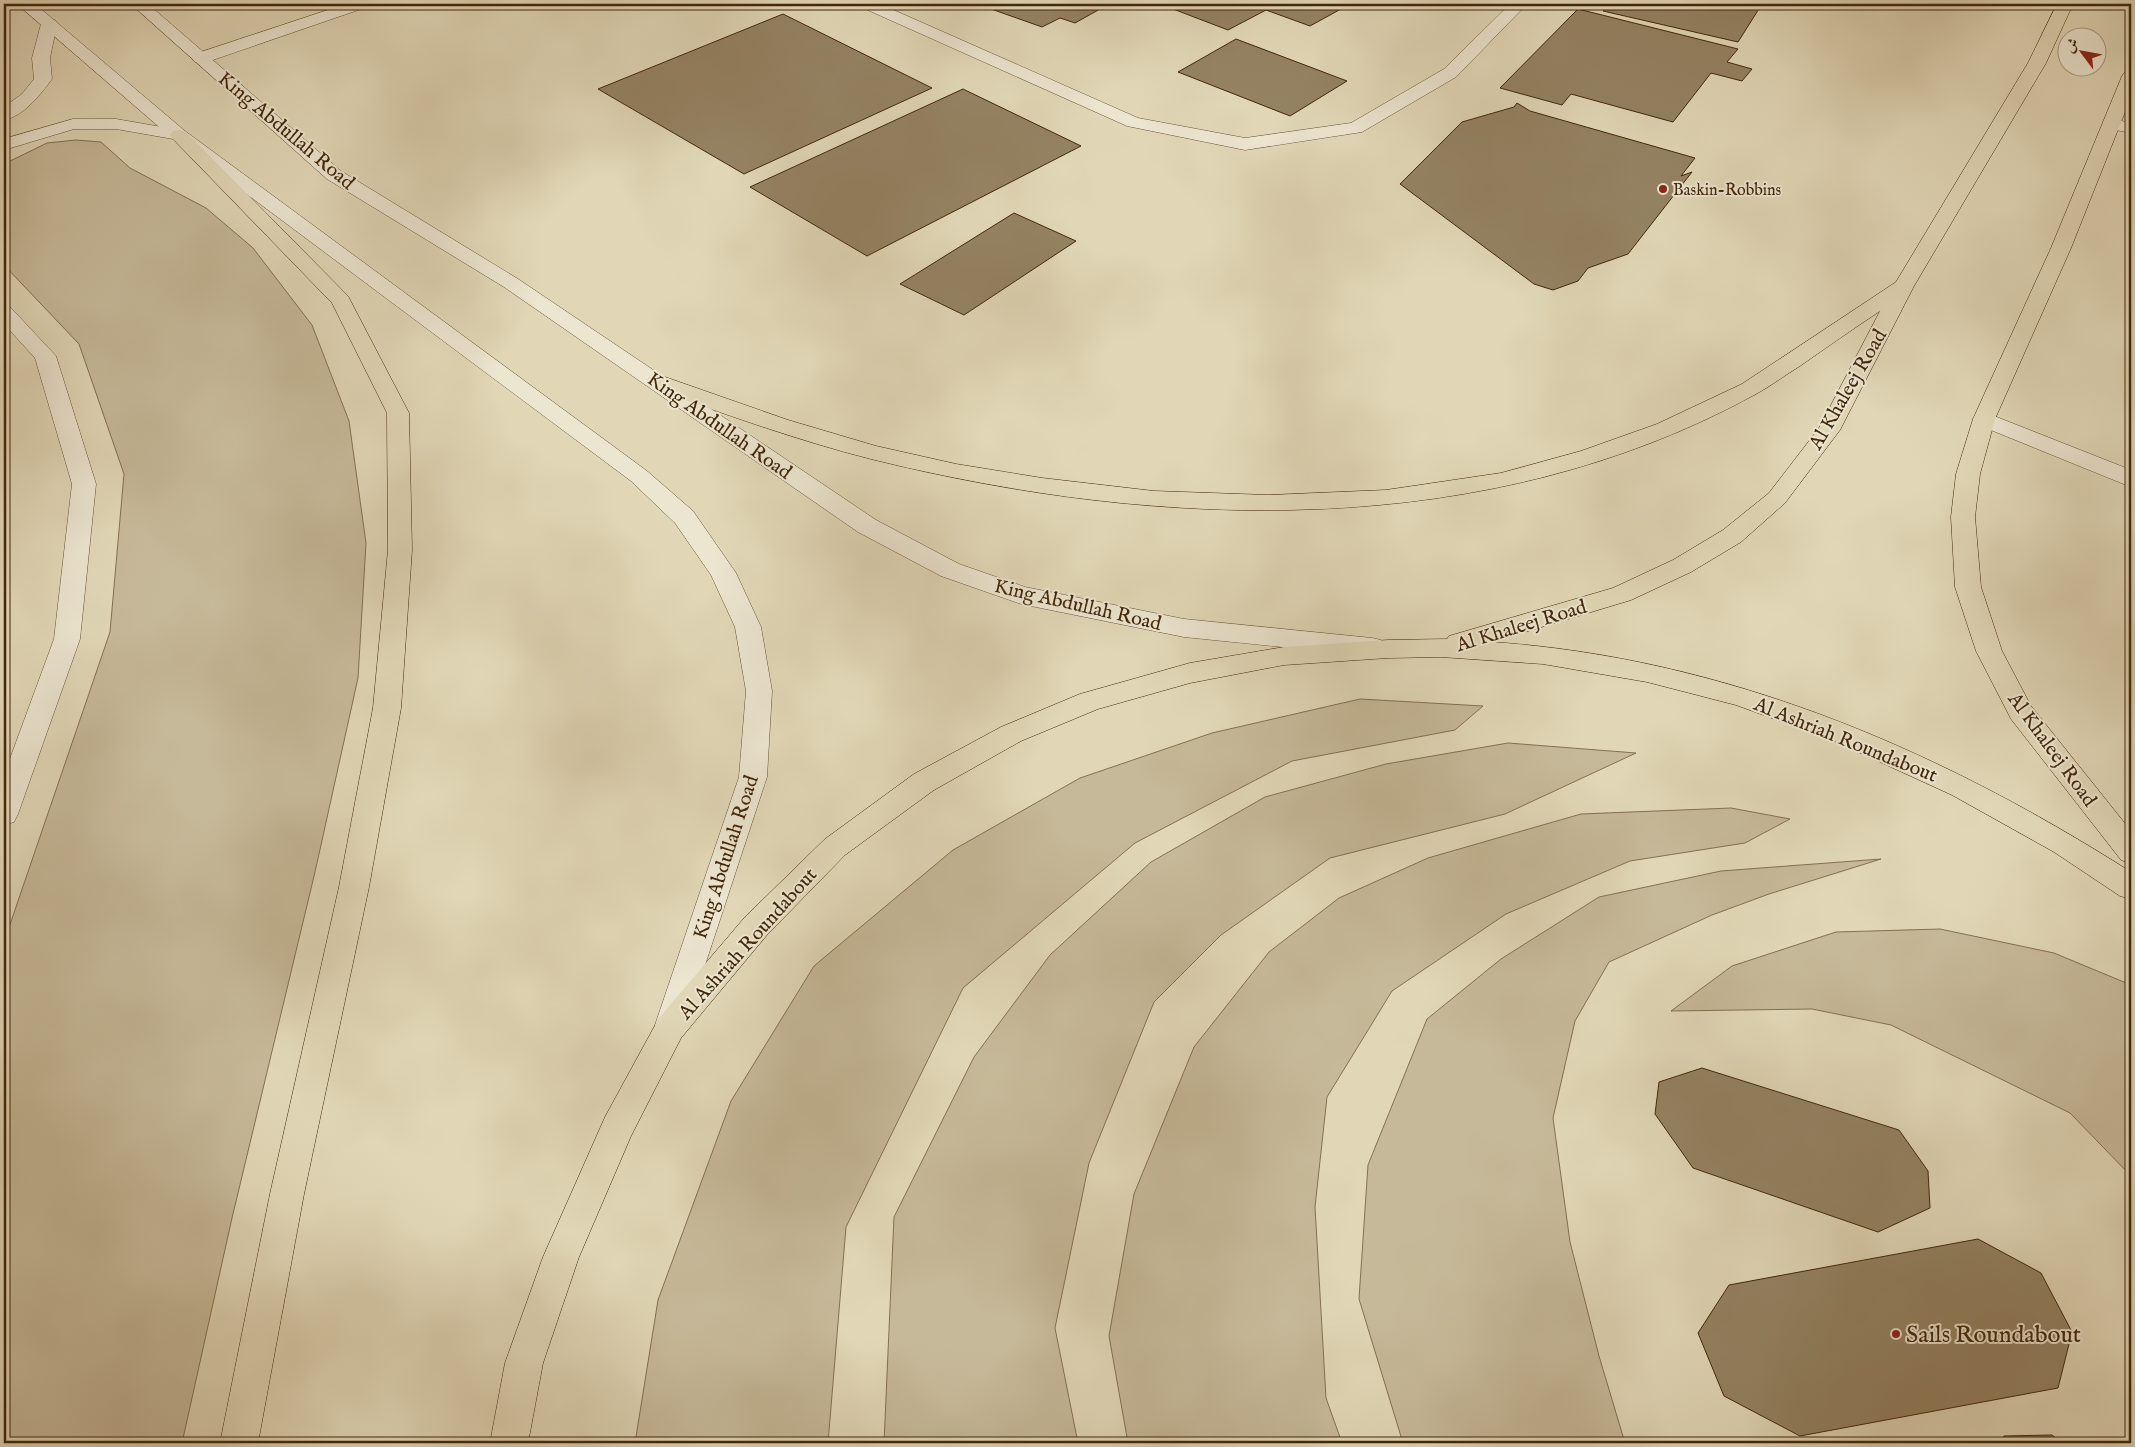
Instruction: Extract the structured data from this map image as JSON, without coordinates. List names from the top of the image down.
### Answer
{
  "streets": {
    "main road": ["Al Khaleej Road", "Al Ashriah Roundabout"],
    "street": ["King Abdullah Road"]
  },
  "crossings": [
    ["King Abdullah Road", "Al Ashriah Roundabout"],
    ["Al Khaleej Road", "Al Ashriah Roundabout"]
  ],
  "places": ["Baskin-Robbins", "Sails Roundabout"],
  "north": "top left"
}
